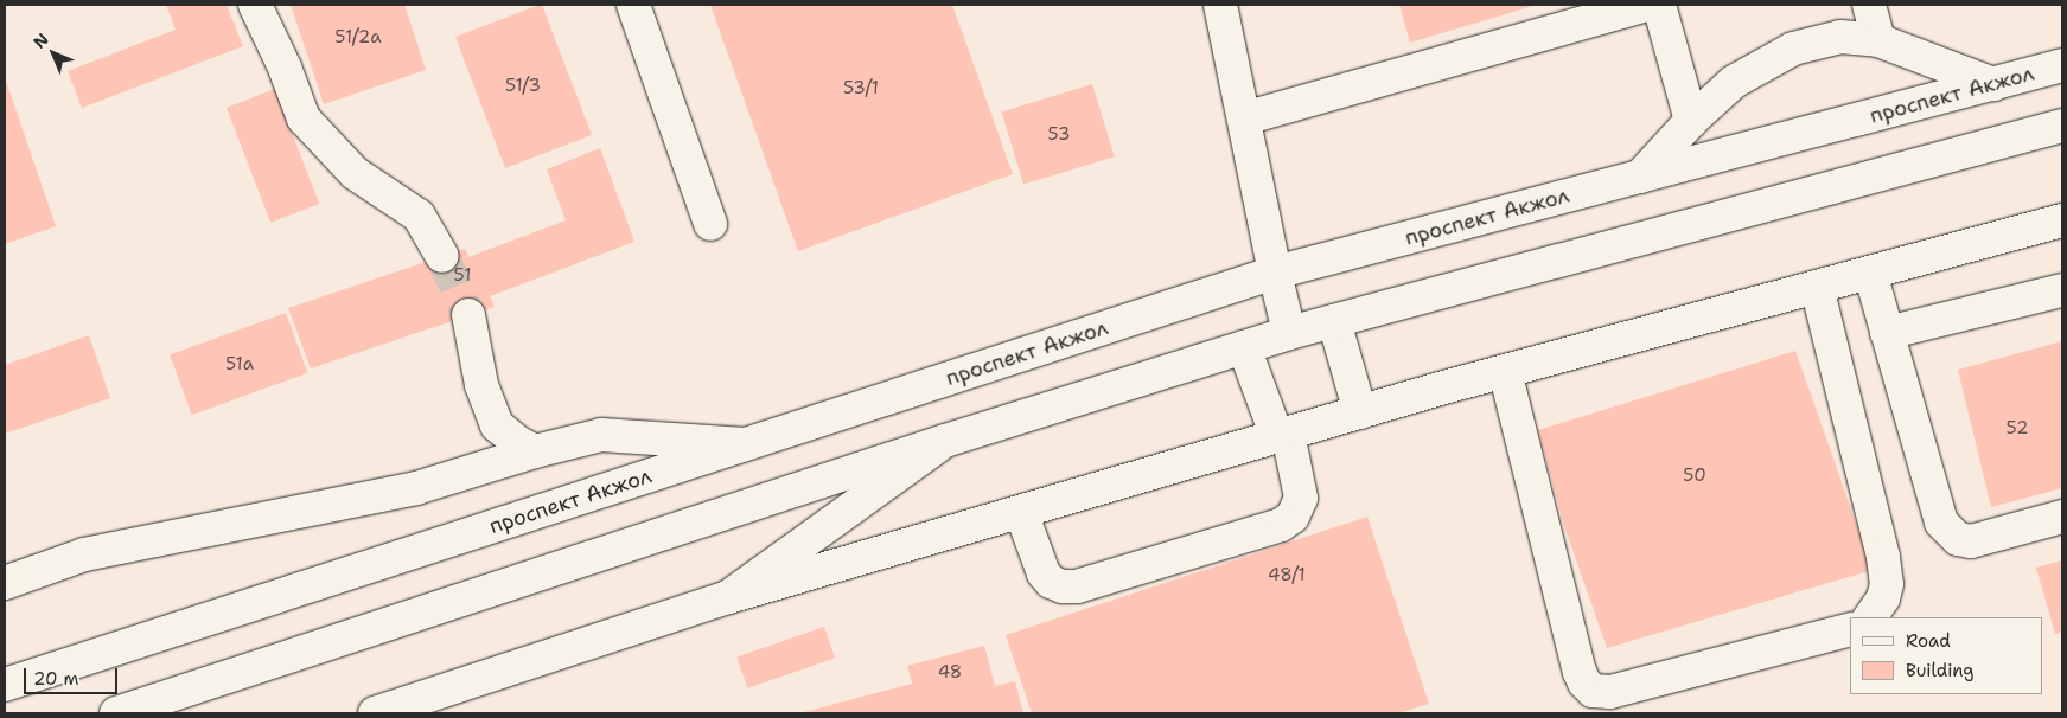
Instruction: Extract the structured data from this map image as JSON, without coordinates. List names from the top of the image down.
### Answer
{
  "streets": {
    "main road": ["проспект Акжол"]
  },
  "house_numbers": [
    "51/2а",
    "51/3",
    "53/1",
    "53",
    "51",
    "51а",
    "52",
    "50",
    "48/1",
    "48"
  ],
  "legend": ["Road", "Building"],
  "scale_bar": "20 m",
  "north": "top left"
}
